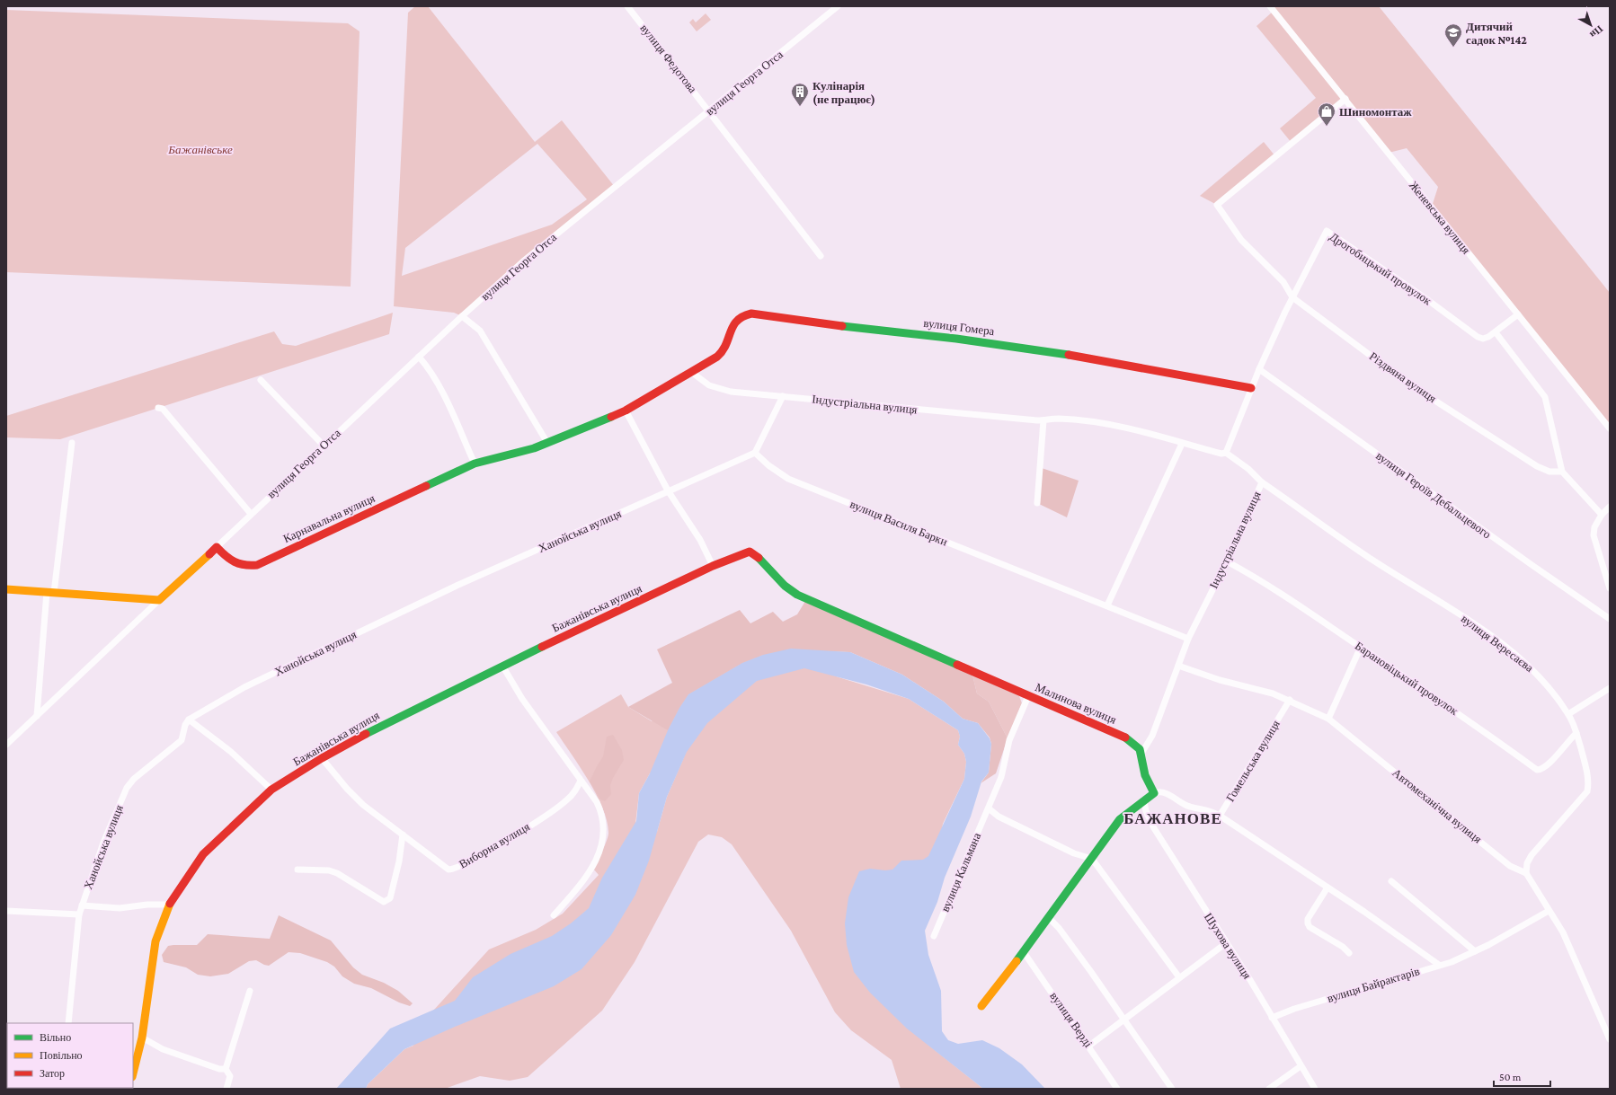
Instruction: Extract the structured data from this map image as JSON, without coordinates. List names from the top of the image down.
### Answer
{
  "streets": {
    "street": [
      "вулиця Федотова",
      "вулиця Георга Отса",
      "Женевська вулиця",
      "Дрогобицький провулок",
      "вулиця Гомера",
      "Різдвяна вулиця",
      "Індустріальна вулиця",
      "вулиця Героїв Дебальцевого",
      "Карнавальна вулиця",
      "вулиця Василя Барки",
      "Ханойська вулиця",
      "Бажанівська вулиця",
      "вулиця Вересаєва",
      "Барановіцький провулок",
      "Малинова вулиця",
      "Гомельська вулиця",
      "Автомеханічна вулиця",
      "Виборна вулиця",
      "вулиця Кальмана",
      "Шухова вулиця",
      "вулиця Байрактарів",
      "вулиця Верді"
    ]
  },
  "crossings": [
    ["вулиця Федотова", "вулиця Георга Отса"],
    ["вулиця Георга Отса", "Карнавальна вулиця"],
    ["Женевська вулиця", "Дрогобицький провулок"],
    ["Женевська вулиця", "Різдвяна вулиця"],
    ["Дрогобицький провулок", "Різдвяна вулиця"],
    ["вулиця Гомера", "Індустріальна вулиця"],
    ["вулиця Гомера", "Карнавальна вулиця"],
    ["Індустріальна вулиця", "вулиця Василя Барки"],
    ["Індустріальна вулиця", "вулиця Вересаєва"],
    ["Індустріальна вулиця", "Барановіцький провулок"],
    ["Індустріальна вулиця", "Малинова вулиця"],
    ["Індустріальна вулиця", "Автомеханічна вулиця"],
    ["вулиця Василя Барки", "Ханойська вулиця"],
    ["Бажанівська вулиця", "Малинова вулиця"],
    ["Бажанівська вулиця", "Виборна вулиця"],
    ["вулиця Вересаєва", "Барановіцький провулок"],
    ["вулиця Вересаєва", "Автомеханічна вулиця"],
    ["Малинова вулиця", "вулиця Кальмана"],
    ["Гомельська вулиця", "Автомеханічна вулиця"],
    ["Шухова вулиця", "вулиця Байрактарів"]
  ],
  "districts": ["БАЖАНОВЕ"],
  "parks": ["Бажанівське"],
  "places": {
    "school or university": ["Дитячий садок №142"],
    "building": ["Кулінарія (не працює)"],
    "shop": ["Шиномонтаж"]
  },
  "legend": ["Вільно", "Повільно", "Затор"],
  "scale_bar": "50 m",
  "north": "bottom right"
}
